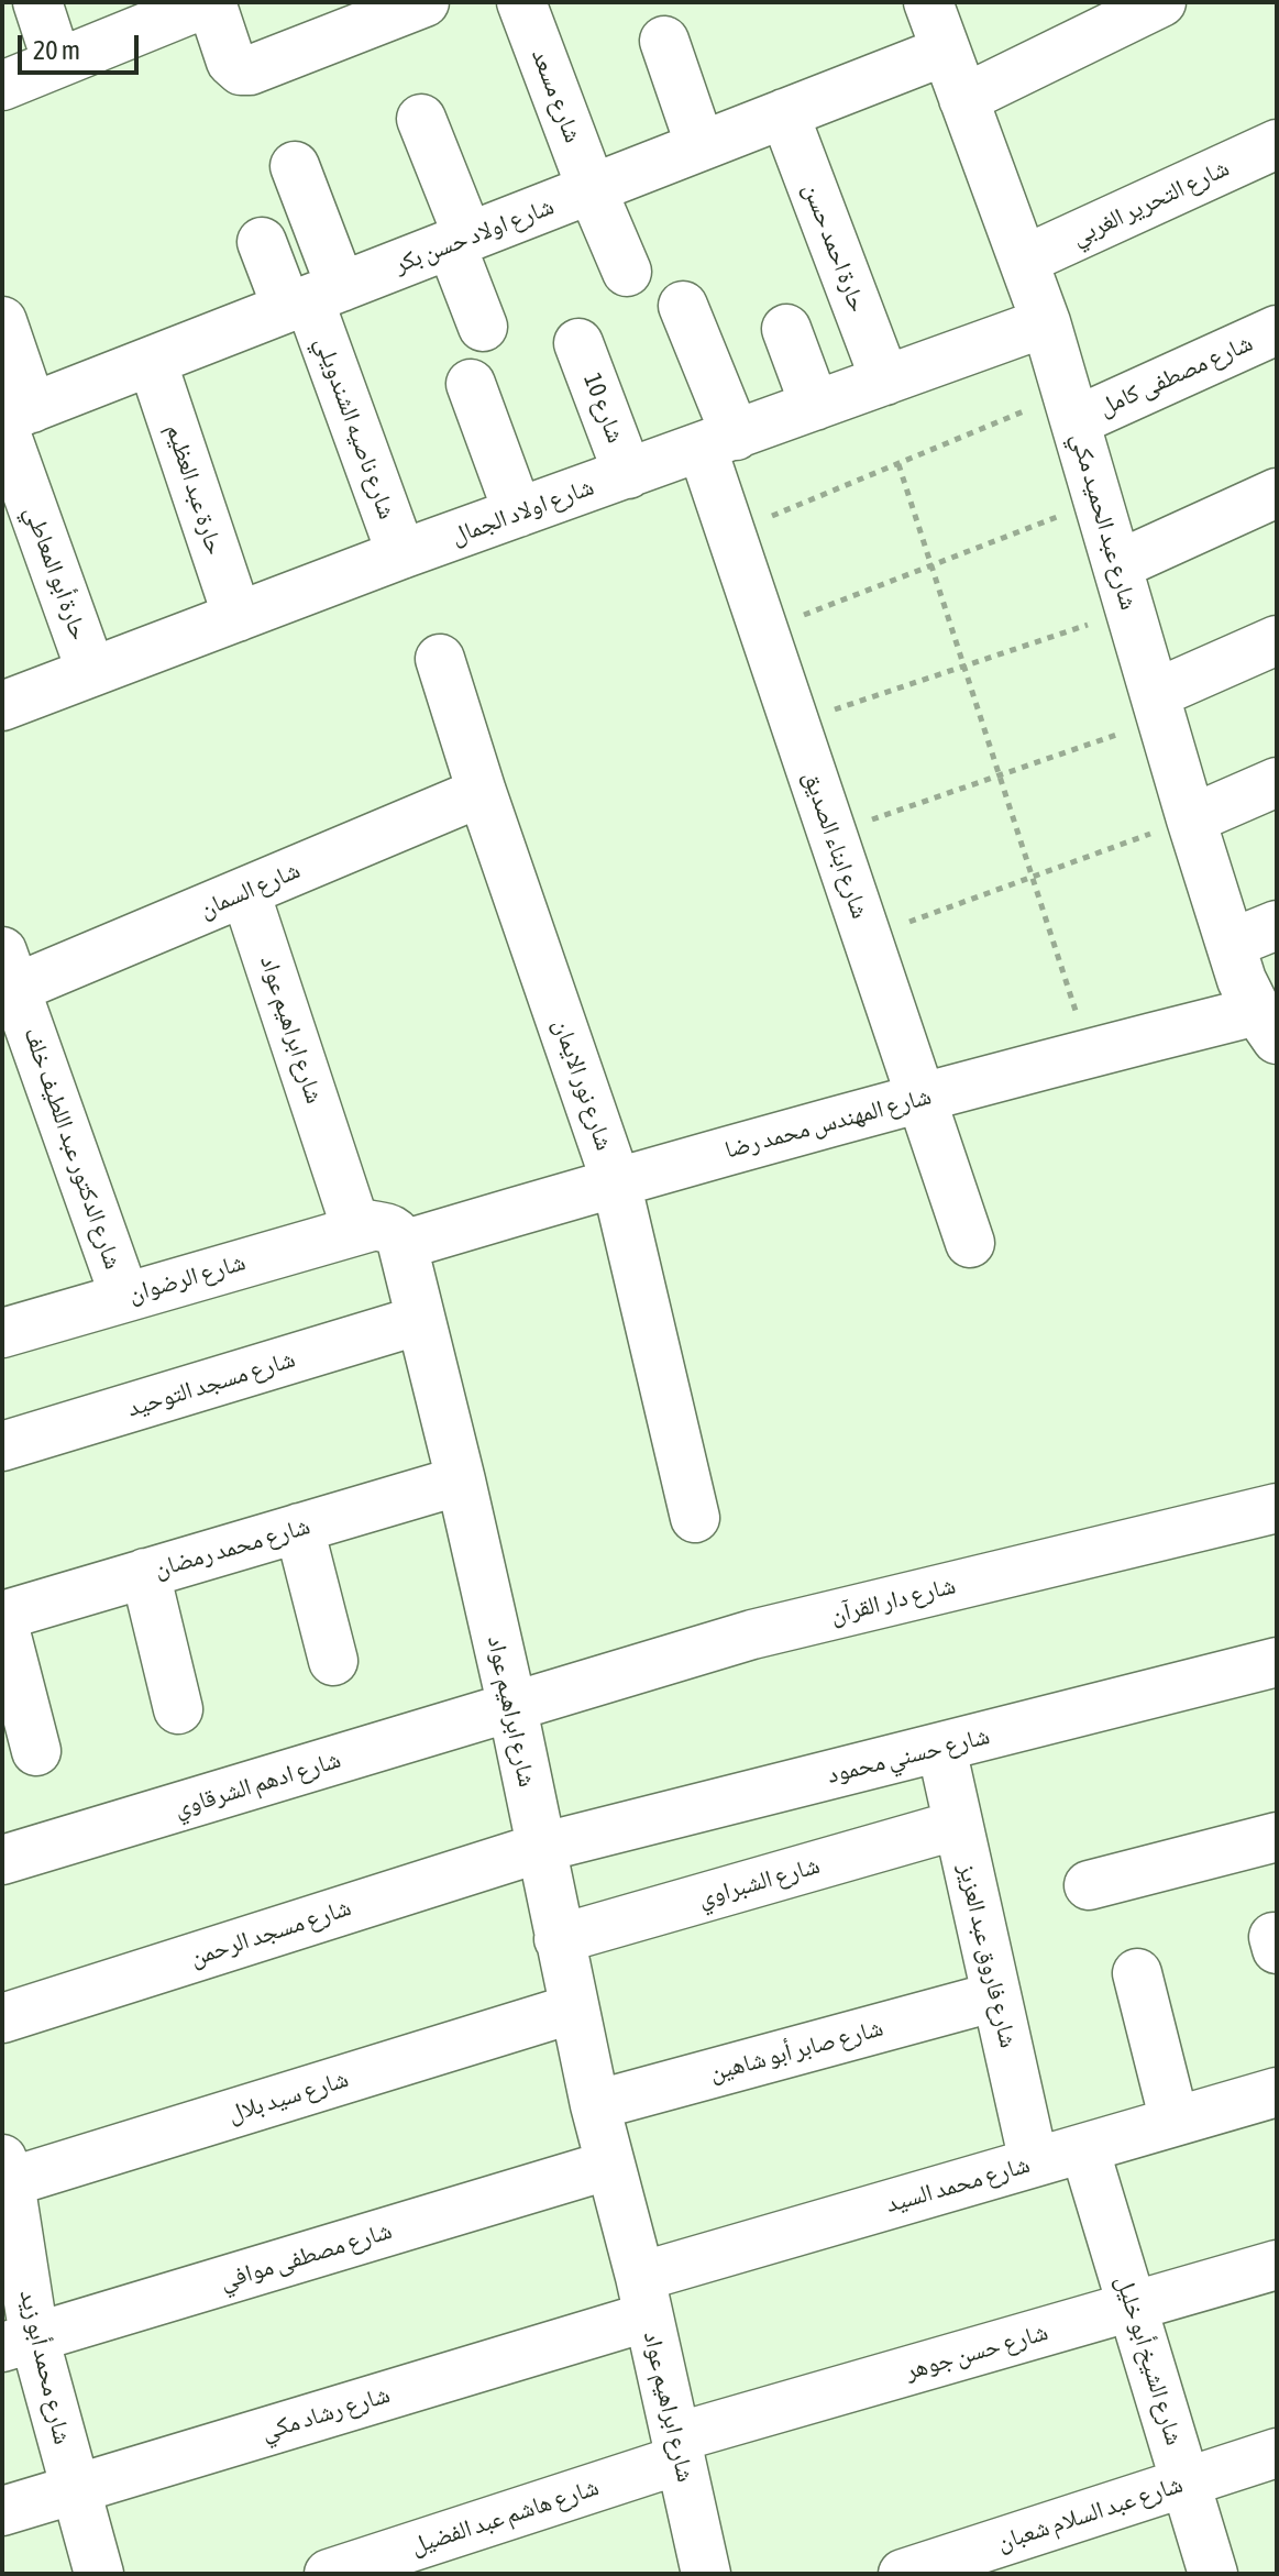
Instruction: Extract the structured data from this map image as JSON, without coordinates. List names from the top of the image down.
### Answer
{
  "streets": {
    "street": [
      "شارع مسعد",
      "شارع التحرير الغربي",
      "شارع اولاد حسن بكر",
      "حارة احمد حسن",
      "شارع مصطفى كامل",
      "شارع 10",
      "شارع ناصيه الشندويلي",
      "حارة عبد العظيم",
      "شارع اولاد الجمال",
      "شارع عبد الحميد مكي",
      "حارة أبو المعاطي",
      "شارع ابناء الصديق",
      "شارع السمان",
      "شارع ابراهيم عواد",
      "شارع نور الايمان",
      "شارع المهندس محمد رضا",
      "شارع الدكتور عبد اللطيف خلف",
      "شارع الرضوان",
      "شارع مسجد التوحيد",
      "شارع محمد رمضان",
      "شارع دار القرآن",
      "شارع حسني محمود",
      "شارع ادهم الشرقاوي",
      "شارع الشبراوي",
      "شارع مسجد الرحمن",
      "شارع فاروق عبد العزيز",
      "شارع صابر أبو شاهين",
      "شارع سيد بلال",
      "شارع محمد السيد",
      "شارع مصطفى موافي",
      "شارع حسن جوهر",
      "شارع الشيخ أبو خليل",
      "شارع محمد أبو زيد",
      "شارع رشاد مكي",
      "شارع عبد السلام شعبان",
      "شارع هاشم عبد الفضيل"
    ]
  },
  "crossings": [
    ["شارع مسعد", "شارع اولاد حسن بكر"],
    ["شارع التحرير الغربي", "شارع عبد الحميد مكي"],
    ["شارع اولاد حسن بكر", "حارة احمد حسن"],
    ["شارع اولاد حسن بكر", "شارع ناصيه الشندويلي"],
    ["شارع اولاد حسن بكر", "حارة عبد العظيم"],
    ["شارع اولاد حسن بكر", "شارع عبد الحميد مكي"],
    ["شارع اولاد حسن بكر", "حارة أبو المعاطي"],
    ["حارة احمد حسن", "شارع اولاد الجمال"],
    ["شارع مصطفى كامل", "شارع عبد الحميد مكي"],
    ["شارع 10", "شارع اولاد الجمال"],
    ["شارع ناصيه الشندويلي", "شارع اولاد الجمال"],
    ["حارة عبد العظيم", "شارع اولاد الجمال"],
    ["شارع اولاد الجمال", "شارع عبد الحميد مكي"],
    ["شارع اولاد الجمال", "حارة أبو المعاطي"],
    ["شارع اولاد الجمال", "شارع ابناء الصديق"],
    ["شارع عبد الحميد مكي", "شارع المهندس محمد رضا"],
    ["شارع ابناء الصديق", "شارع المهندس محمد رضا"],
    ["شارع السمان", "شارع ابراهيم عواد"],
    ["شارع السمان", "شارع نور الايمان"],
    ["شارع السمان", "شارع الدكتور عبد اللطيف خلف"],
    ["شارع ابراهيم عواد", "شارع المهندس محمد رضا"],
    ["شارع ابراهيم عواد", "شارع الرضوان"],
    ["شارع ابراهيم عواد", "شارع مسجد التوحيد"],
    ["شارع ابراهيم عواد", "شارع محمد رمضان"],
    ["شارع ابراهيم عواد", "شارع دار القرآن"],
    ["شارع ابراهيم عواد", "شارع حسني محمود"],
    ["شارع ابراهيم عواد", "شارع ادهم الشرقاوي"],
    ["شارع ابراهيم عواد", "شارع الشبراوي"],
    ["شارع ابراهيم عواد", "شارع مسجد الرحمن"],
    ["شارع ابراهيم عواد", "شارع صابر أبو شاهين"],
    ["شارع ابراهيم عواد", "شارع سيد بلال"],
    ["شارع ابراهيم عواد", "شارع محمد السيد"],
    ["شارع ابراهيم عواد", "شارع مصطفى موافي"],
    ["شارع ابراهيم عواد", "شارع حسن جوهر"],
    ["شارع ابراهيم عواد", "شارع رشاد مكي"],
    ["شارع ابراهيم عواد", "شارع هاشم عبد الفضيل"],
    ["شارع نور الايمان", "شارع المهندس محمد رضا"],
    ["شارع المهندس محمد رضا", "شارع الرضوان"],
    ["شارع الدكتور عبد اللطيف خلف", "شارع الرضوان"],
    ["شارع دار القرآن", "شارع ادهم الشرقاوي"],
    ["شارع حسني محمود", "شارع مسجد الرحمن"],
    ["شارع حسني محمود", "شارع فاروق عبد العزيز"],
    ["شارع الشبراوي", "شارع فاروق عبد العزيز"],
    ["شارع فاروق عبد العزيز", "شارع صابر أبو شاهين"],
    ["شارع فاروق عبد العزيز", "شارع محمد السيد"],
    ["شارع سيد بلال", "شارع محمد أبو زيد"],
    ["شارع محمد السيد", "شارع الشيخ أبو خليل"],
    ["شارع محمد السيد", "شارع رشاد مكي"],
    ["شارع مصطفى موافي", "شارع محمد أبو زيد"],
    ["شارع حسن جوهر", "شارع الشيخ أبو خليل"],
    ["شارع حسن جوهر", "شارع هاشم عبد الفضيل"],
    ["شارع الشيخ أبو خليل", "شارع عبد السلام شعبان"],
    ["شارع محمد أبو زيد", "شارع رشاد مكي"]
  ],
  "scale_bar": "20 m"
}
